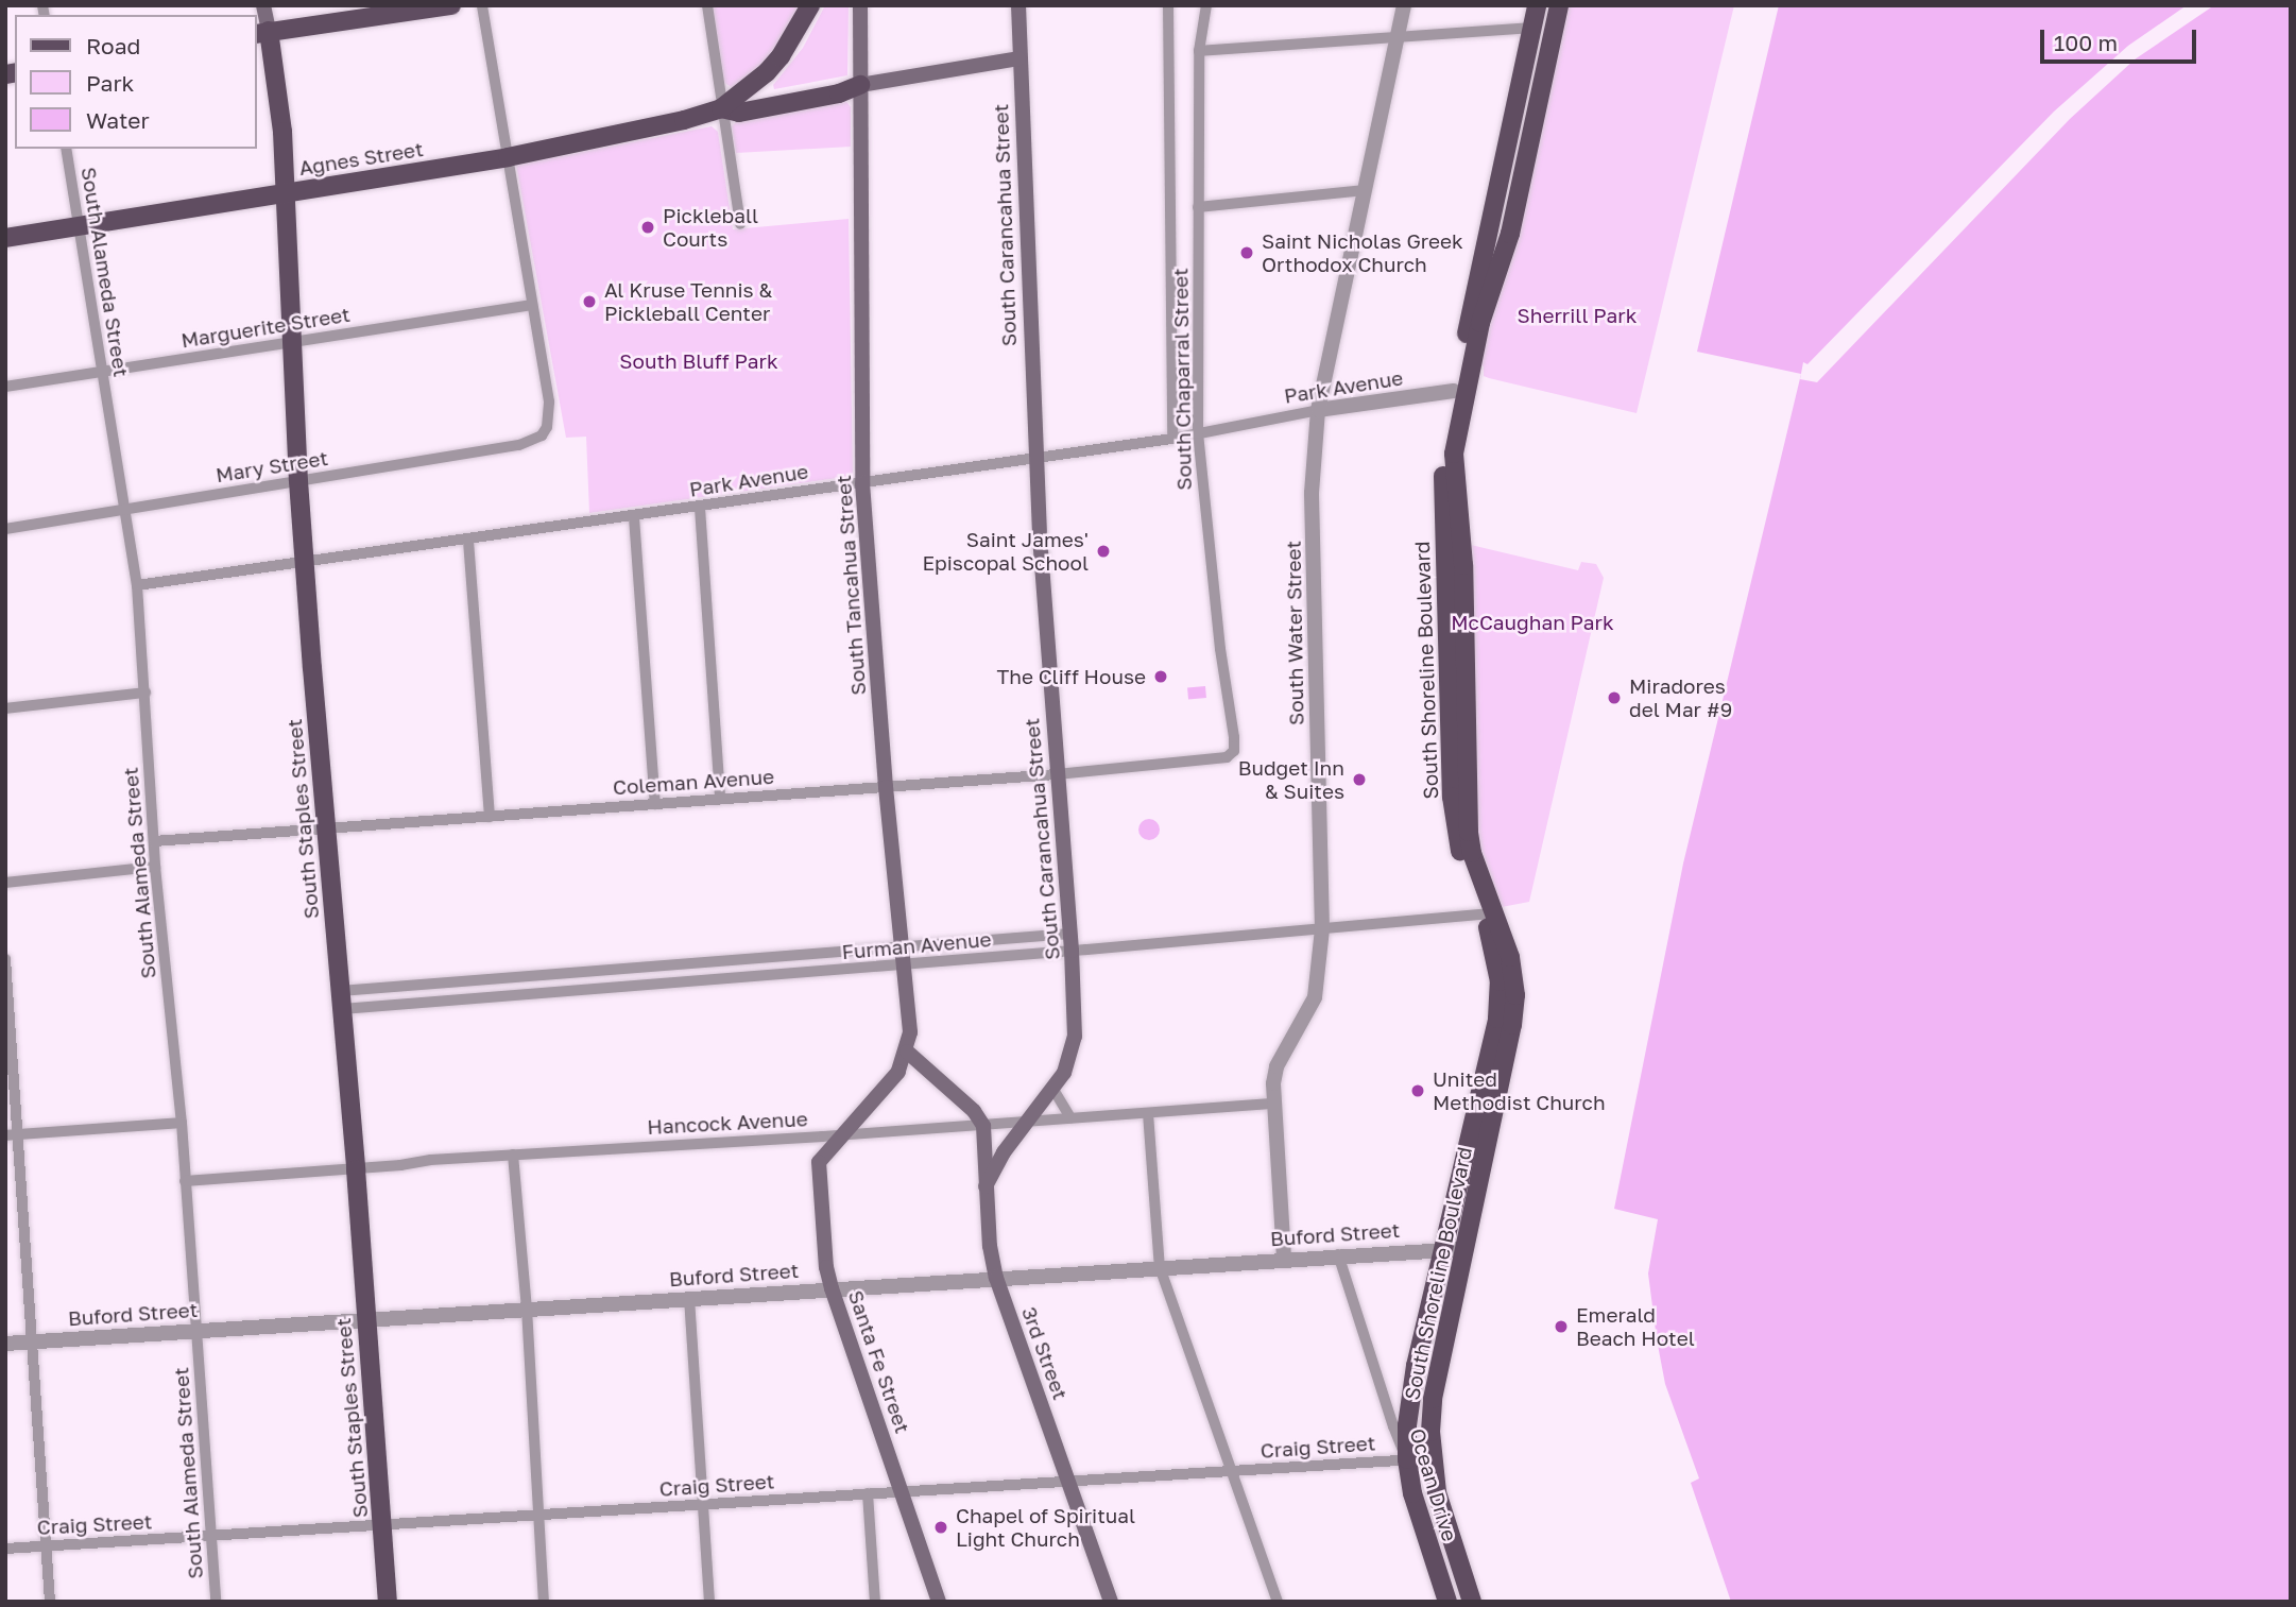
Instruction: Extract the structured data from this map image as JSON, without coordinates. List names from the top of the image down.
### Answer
{
  "streets": {
    "main road": [
      "Agnes Street",
      "South Carancahua Street",
      "South Tancahua Street",
      "South Shoreline Boulevard",
      "South Staples Street",
      "3rd Street",
      "Santa Fe Street",
      "Ocean Drive"
    ],
    "street": [
      "South Alameda Street",
      "Marguerite Street",
      "South Chaparral Street",
      "Park Avenue",
      "Mary Street",
      "South Water Street",
      "Coleman Avenue",
      "Furman Avenue",
      "Hancock Avenue",
      "Buford Street",
      "Craig Street"
    ]
  },
  "crossings": [
    ["Agnes Street", "South Alameda Street"],
    ["Agnes Street", "South Staples Street"],
    ["South Carancahua Street", "Park Avenue"],
    ["South Carancahua Street", "Coleman Avenue"],
    ["South Carancahua Street", "Furman Avenue"],
    ["South Carancahua Street", "Hancock Avenue"],
    ["South Alameda Street", "Marguerite Street"],
    ["South Alameda Street", "Park Avenue"],
    ["South Alameda Street", "Mary Street"],
    ["South Alameda Street", "Coleman Avenue"],
    ["South Alameda Street", "Hancock Avenue"],
    ["South Alameda Street", "Buford Street"],
    ["South Alameda Street", "Craig Street"],
    ["Marguerite Street", "Mary Street"],
    ["Marguerite Street", "South Staples Street"],
    ["South Chaparral Street", "Park Avenue"],
    ["South Chaparral Street", "Coleman Avenue"],
    ["Park Avenue", "South Tancahua Street"],
    ["Park Avenue", "South Water Street"],
    ["Park Avenue", "South Shoreline Boulevard"],
    ["Park Avenue", "South Staples Street"],
    ["Mary Street", "South Staples Street"],
    ["South Tancahua Street", "Coleman Avenue"],
    ["South Tancahua Street", "Furman Avenue"],
    ["South Tancahua Street", "Hancock Avenue"],
    ["South Water Street", "Furman Avenue"],
    ["South Water Street", "Hancock Avenue"],
    ["South Water Street", "Buford Street"],
    ["South Shoreline Boulevard", "Furman Avenue"],
    ["South Shoreline Boulevard", "Buford Street"],
    ["South Shoreline Boulevard", "Craig Street"],
    ["South Shoreline Boulevard", "Ocean Drive"],
    ["Coleman Avenue", "South Staples Street"],
    ["South Staples Street", "Furman Avenue"],
    ["South Staples Street", "Hancock Avenue"],
    ["South Staples Street", "Buford Street"],
    ["South Staples Street", "Craig Street"],
    ["Hancock Avenue", "3rd Street"],
    ["Buford Street", "3rd Street"],
    ["Buford Street", "Santa Fe Street"],
    ["Buford Street", "Ocean Drive"],
    ["3rd Street", "Craig Street"],
    ["Santa Fe Street", "Craig Street"],
    ["Craig Street", "Ocean Drive"]
  ],
  "parks": ["Sherrill Park", "South Bluff Park", "McCaughan Park"],
  "places": [
    "Pickleball Courts",
    "Saint Nicholas Greek Orthodox Church",
    "Al Kruse Tennis & Pickleball Center",
    "Saint James' Episcopal School",
    "The Cliff House",
    "Miradores del Mar #9",
    "Budget Inn & Suites",
    "United Methodist Church",
    "Emerald Beach Hotel",
    "Chapel of Spiritual Light Church"
  ],
  "legend": ["Road", "Park", "Water"],
  "scale_bar": "100 m"
}
